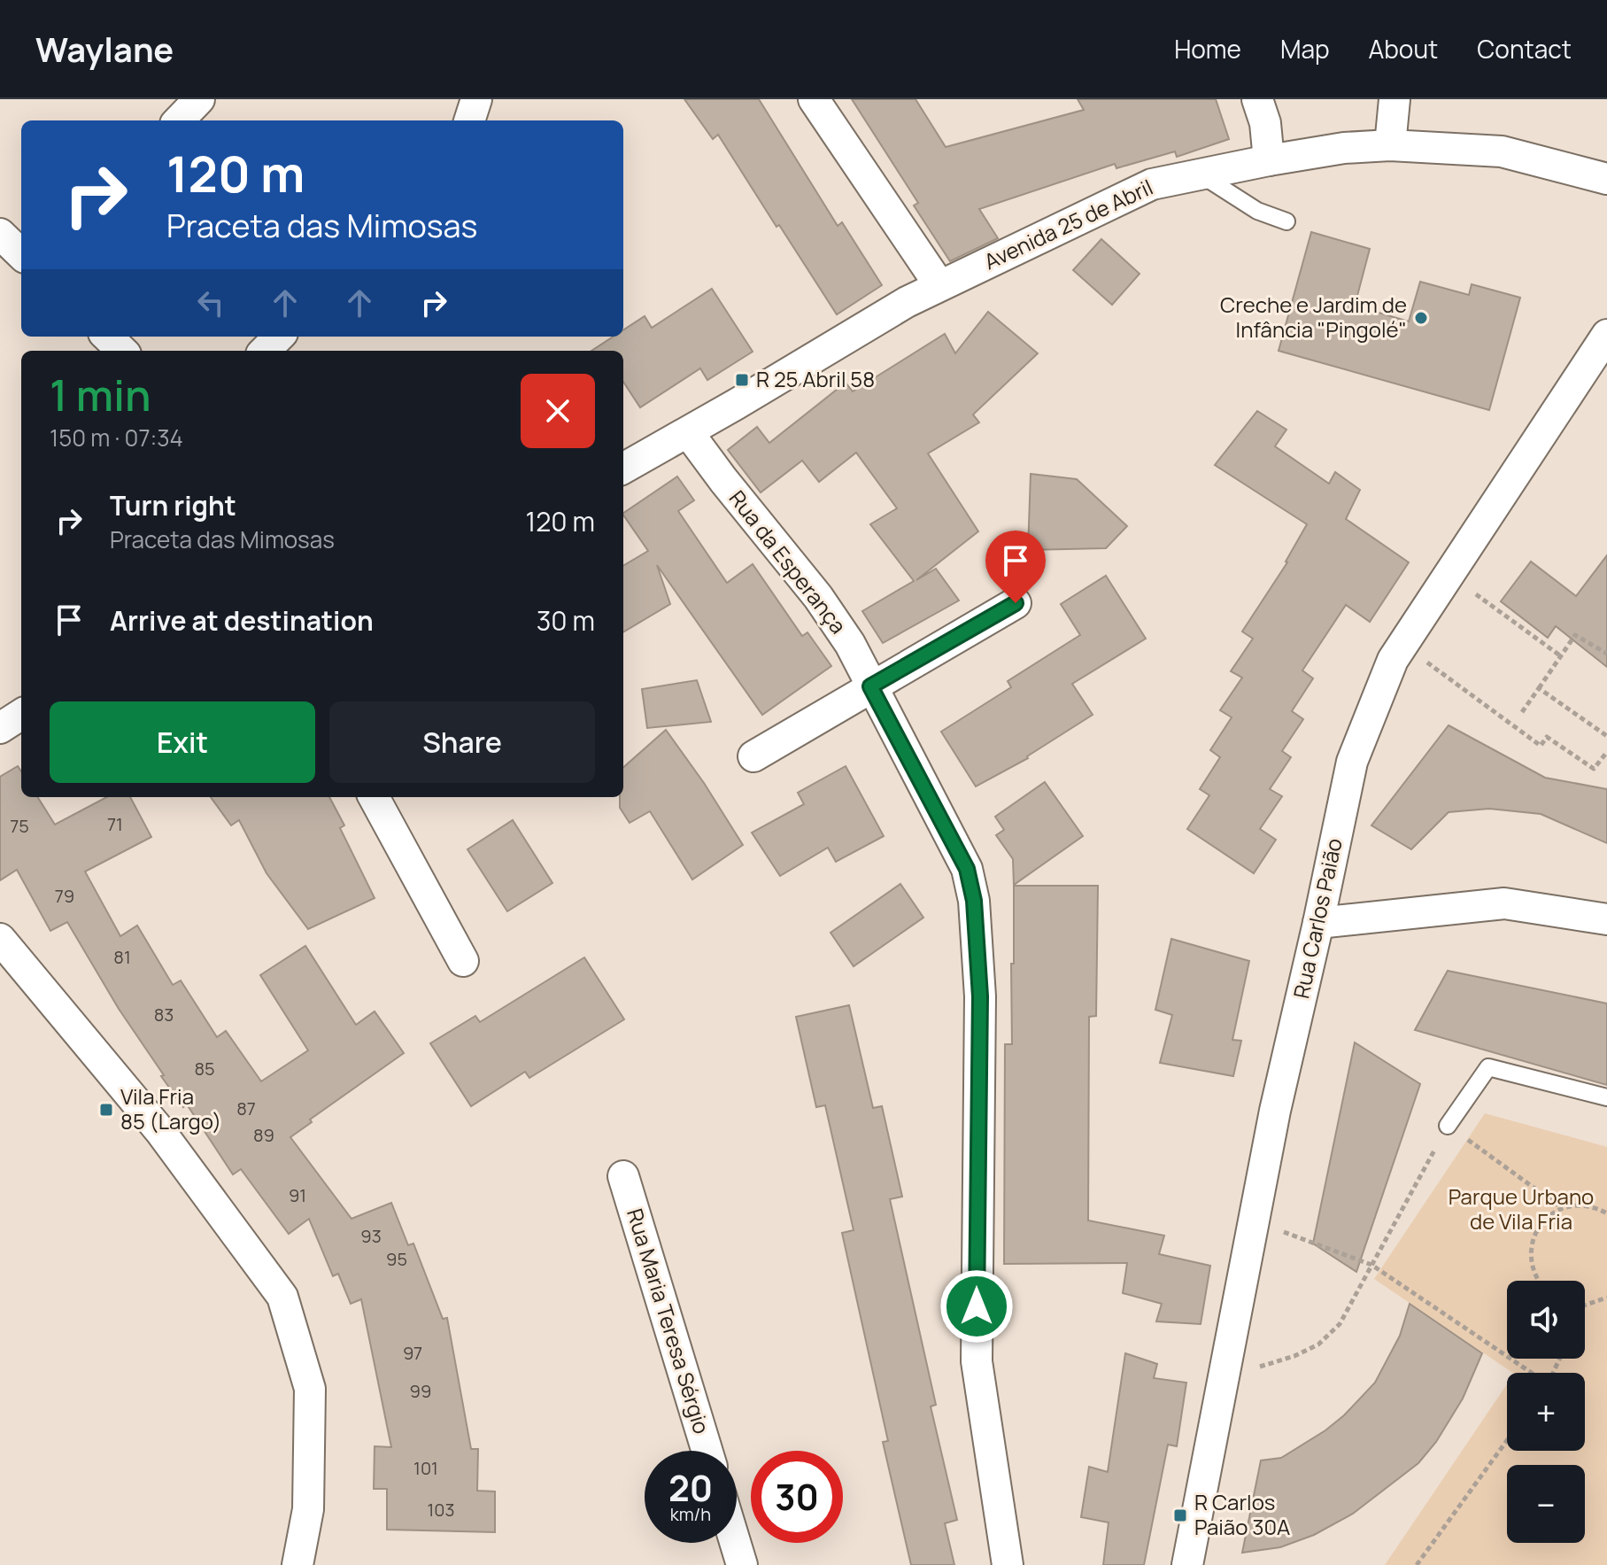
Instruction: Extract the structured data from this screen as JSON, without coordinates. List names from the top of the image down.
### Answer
{
  "streets": {
    "street": [
      "Avenida 25 de Abril",
      "Rua da Esperança",
      "Rua Carlos Paião",
      "Rua Maria Teresa Sérgio"
    ]
  },
  "crossings": [
    ["Avenida 25 de Abril", "Rua da Esperança"]
  ],
  "parks": ["Parque Urbano de Vila Fria"],
  "places": {
    "other": ["Creche e Jardim de Infância \"Pingolé\""],
    "transit": ["R 25 Abril 58", "Vila Fria 85 (Largo)", "R Carlos Paião 30A"]
  },
  "house_numbers": [
    "71",
    "75",
    "79",
    "81",
    "83",
    "85",
    "87",
    "89",
    "91",
    "93",
    "95",
    "97",
    "99",
    "101",
    "103"
  ],
  "page": {
    "header": "Waylane",
    "nav": [
      "Home",
      "Map",
      "About",
      "Contact"
    ],
    "turn": ["120 m", "Praceta das Mimosas"],
    "heading": ["1 min", "150 m · 07:34"],
    "list": [
      {
        "name": "Turn right",
        "note": "Praceta das Mimosas",
        "value": "120 m"
      },
      {
        "name": "Arrive at destination",
        "value": "30 m"
      }
    ],
    "buttons": ["Exit", "Share"],
    "map_buttons": ["+", "−"],
    "speed": "20 km/h",
    "limit": "30"
  }
}
